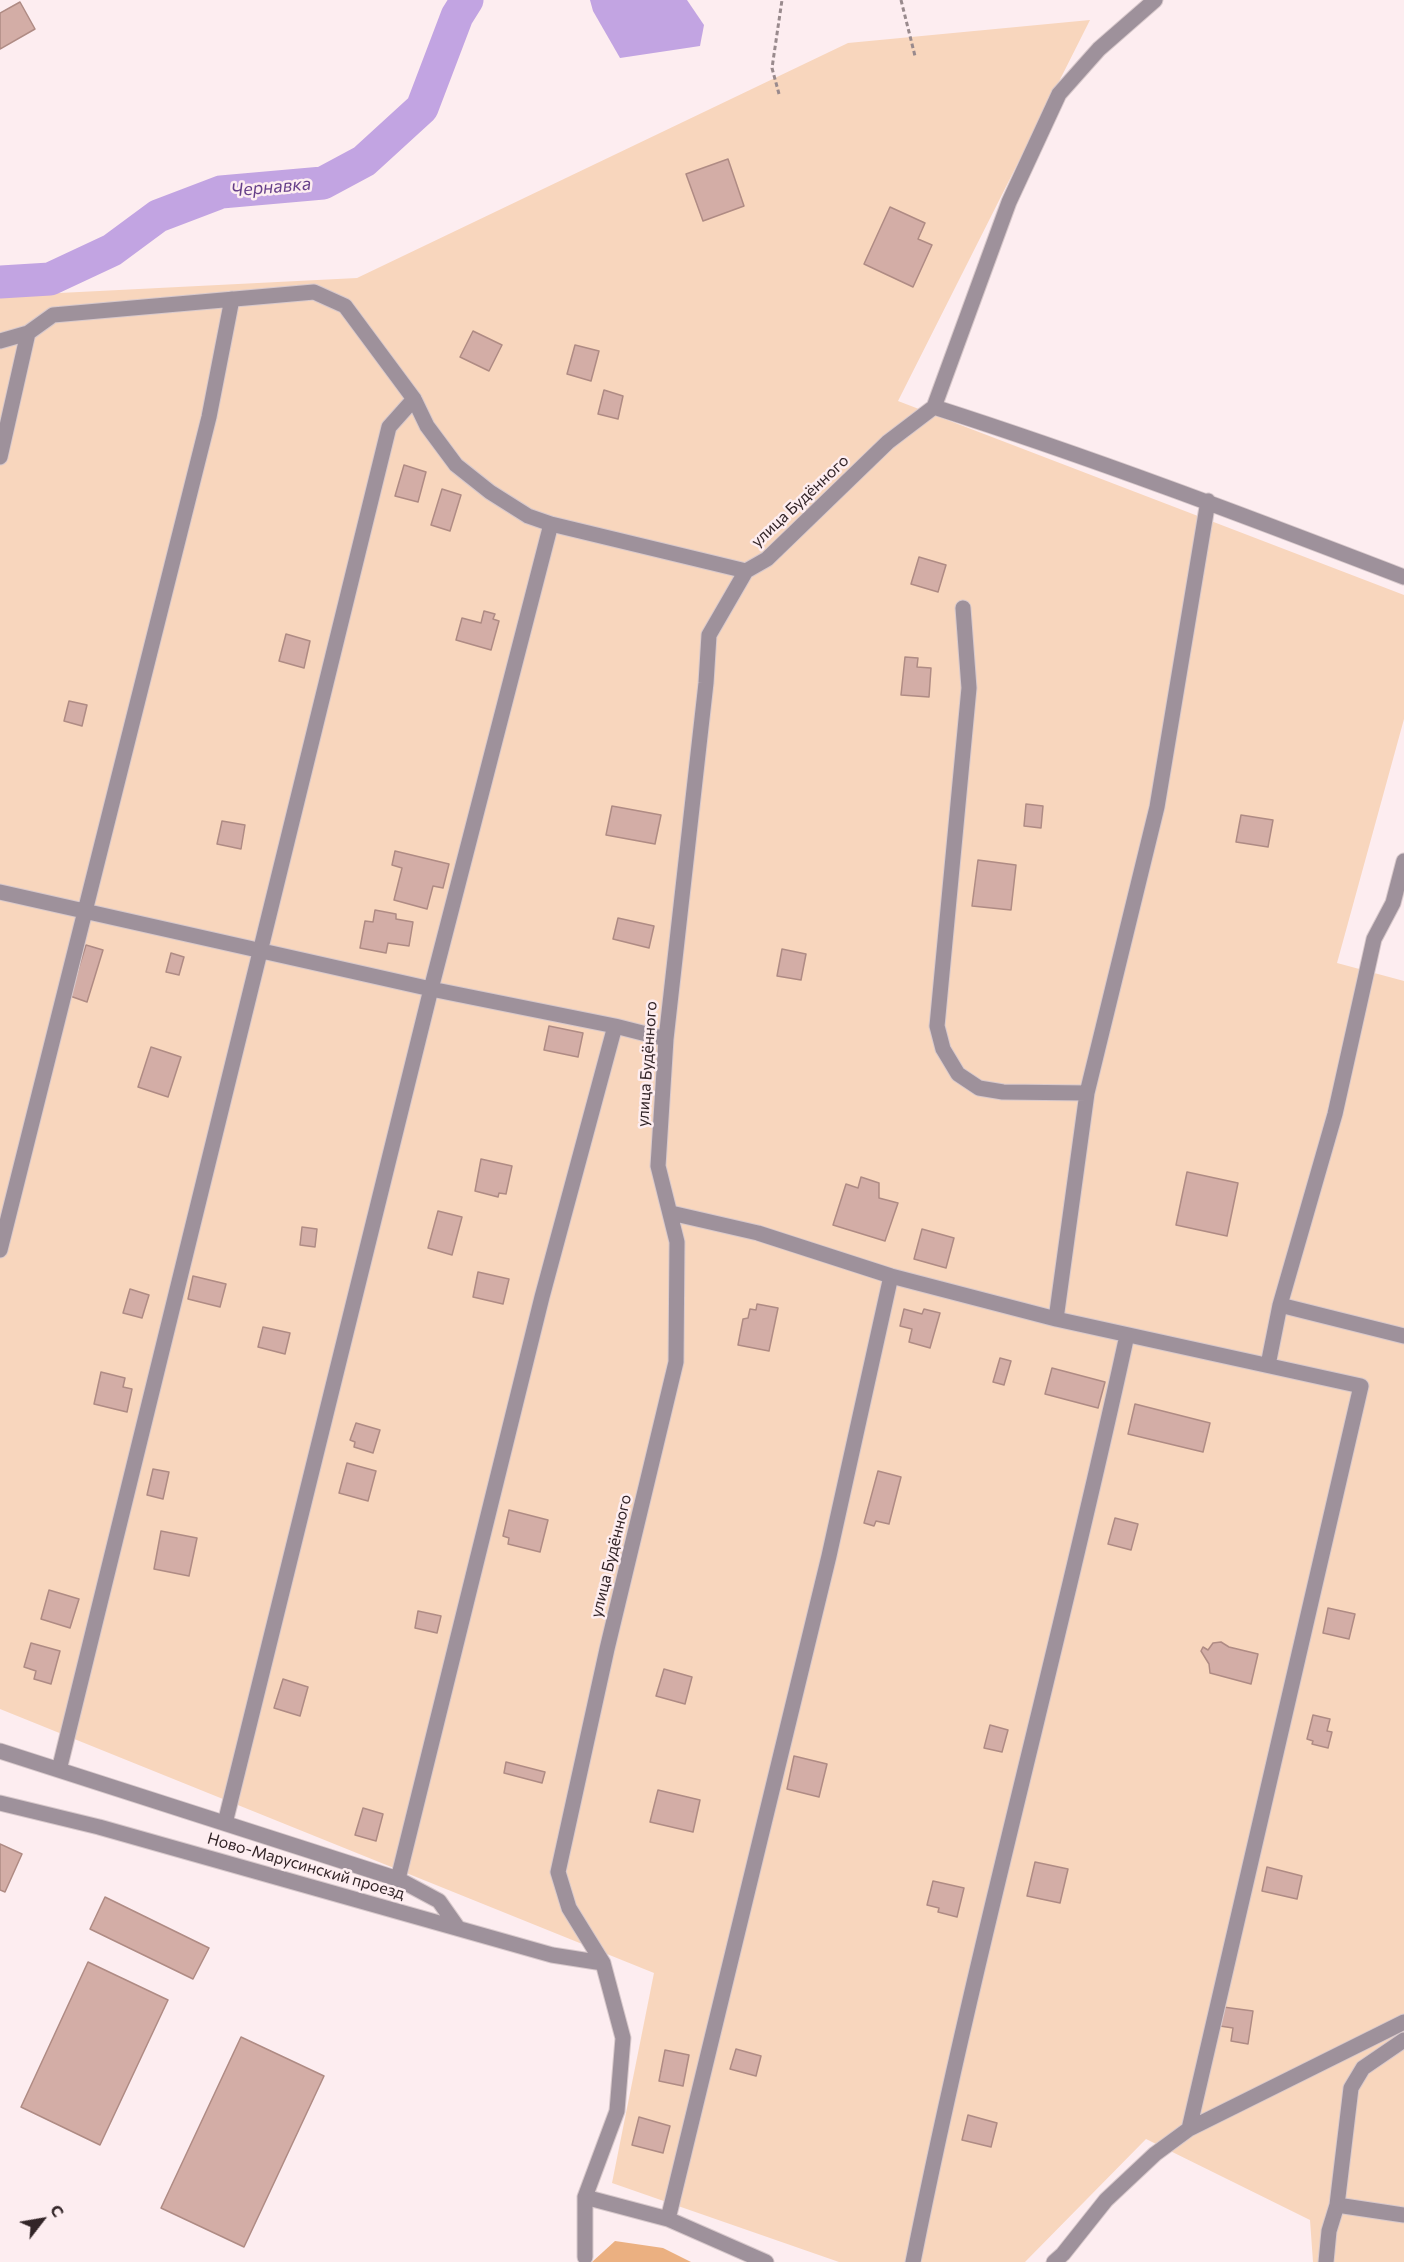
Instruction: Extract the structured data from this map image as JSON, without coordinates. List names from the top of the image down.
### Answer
{
  "streets": {
    "street": ["улица Будённого", "Ново-Марусинский проезд"]
  },
  "crossings": [
    ["улица Будённого", "Ново-Марусинский проезд"]
  ],
  "water": ["Чернавка"],
  "north": "top right"
}
